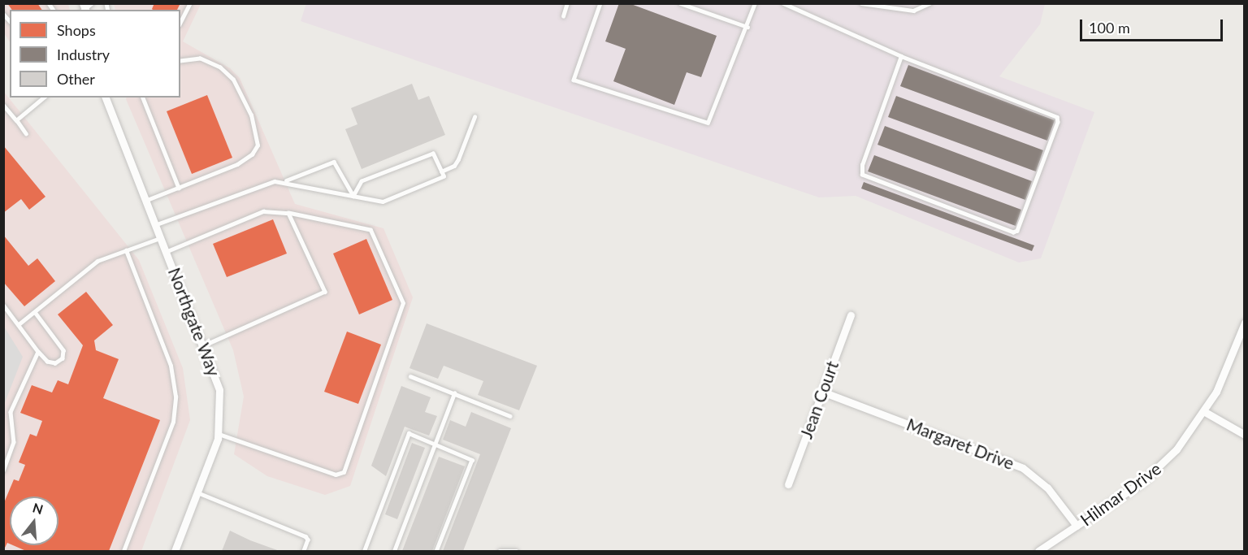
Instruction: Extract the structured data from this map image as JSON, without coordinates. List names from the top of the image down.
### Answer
{
  "streets": {
    "street": [
      "Northgate Way",
      "Jean Court",
      "Margaret Drive",
      "Hilmar Drive"
    ]
  },
  "crossings": [
    ["Jean Court", "Margaret Drive"],
    ["Margaret Drive", "Hilmar Drive"]
  ],
  "legend": ["Shops", "Industry", "Other"],
  "scale_bar": "100 m",
  "north": "top"
}
